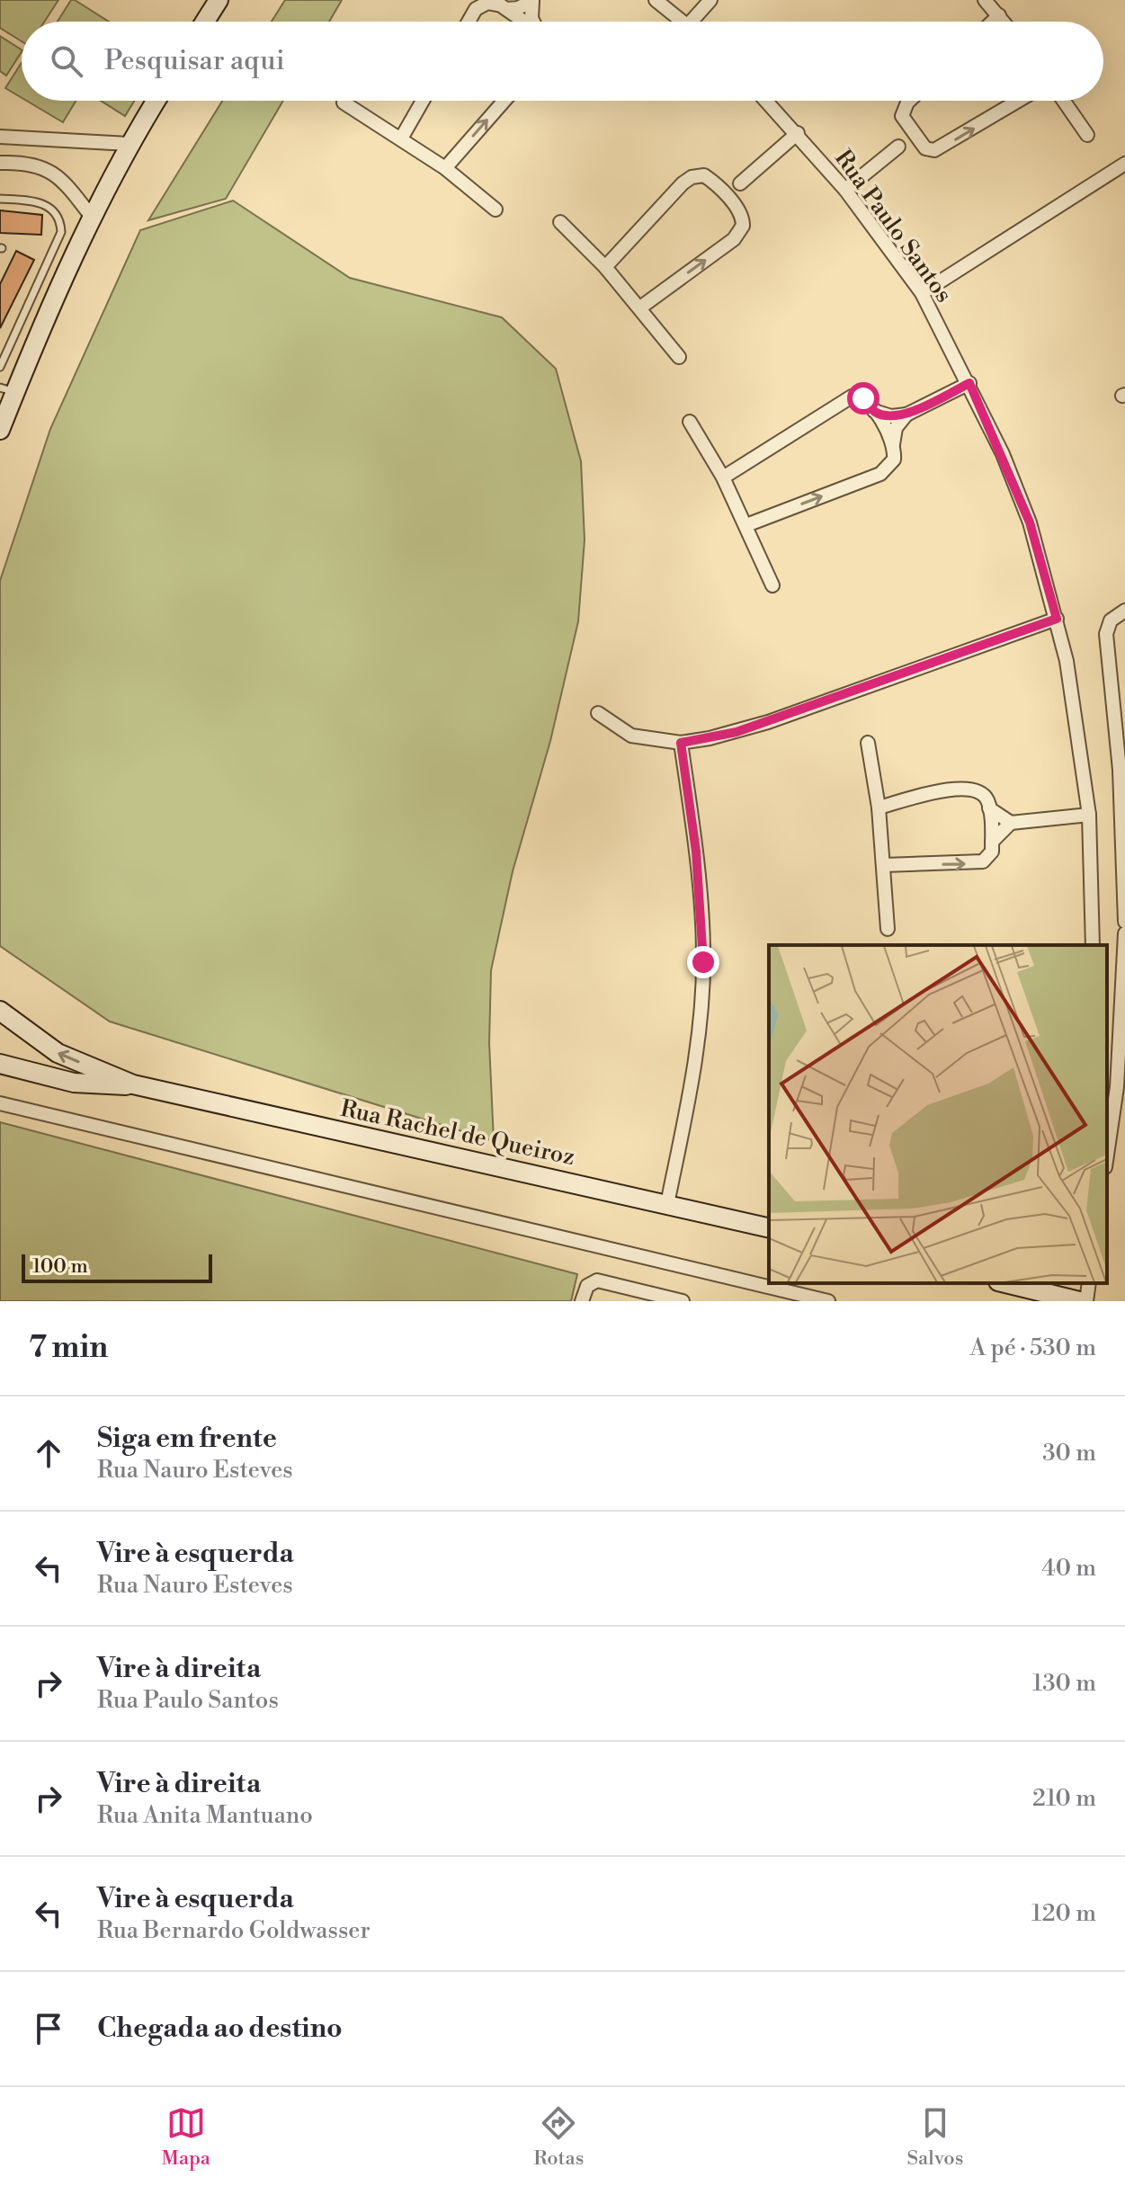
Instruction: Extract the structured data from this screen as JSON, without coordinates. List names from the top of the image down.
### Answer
{
  "streets": {
    "street": ["Rua Paulo Santos", "Rua Rachel de Queiroz"]
  },
  "scale_bar": "100 m",
  "page": {
    "search": "Pesquisar aqui",
    "scale": "100 m",
    "heading": ["7 min", "A pé · 530 m"],
    "list": [
      ["Siga em frente", "Rua Nauro Esteves", "30 m"],
      ["Vire à esquerda", "Rua Nauro Esteves", "40 m"],
      ["Vire à direita", "Rua Paulo Santos", "130 m"],
      ["Vire à direita", "Rua Anita Mantuano", "210 m"],
      ["Vire à esquerda", "Rua Bernardo Goldwasser", "120 m"],
      "Chegada ao destino"
    ],
    "nav": ["Mapa", "Rotas", "Salvos"]
  }
}
